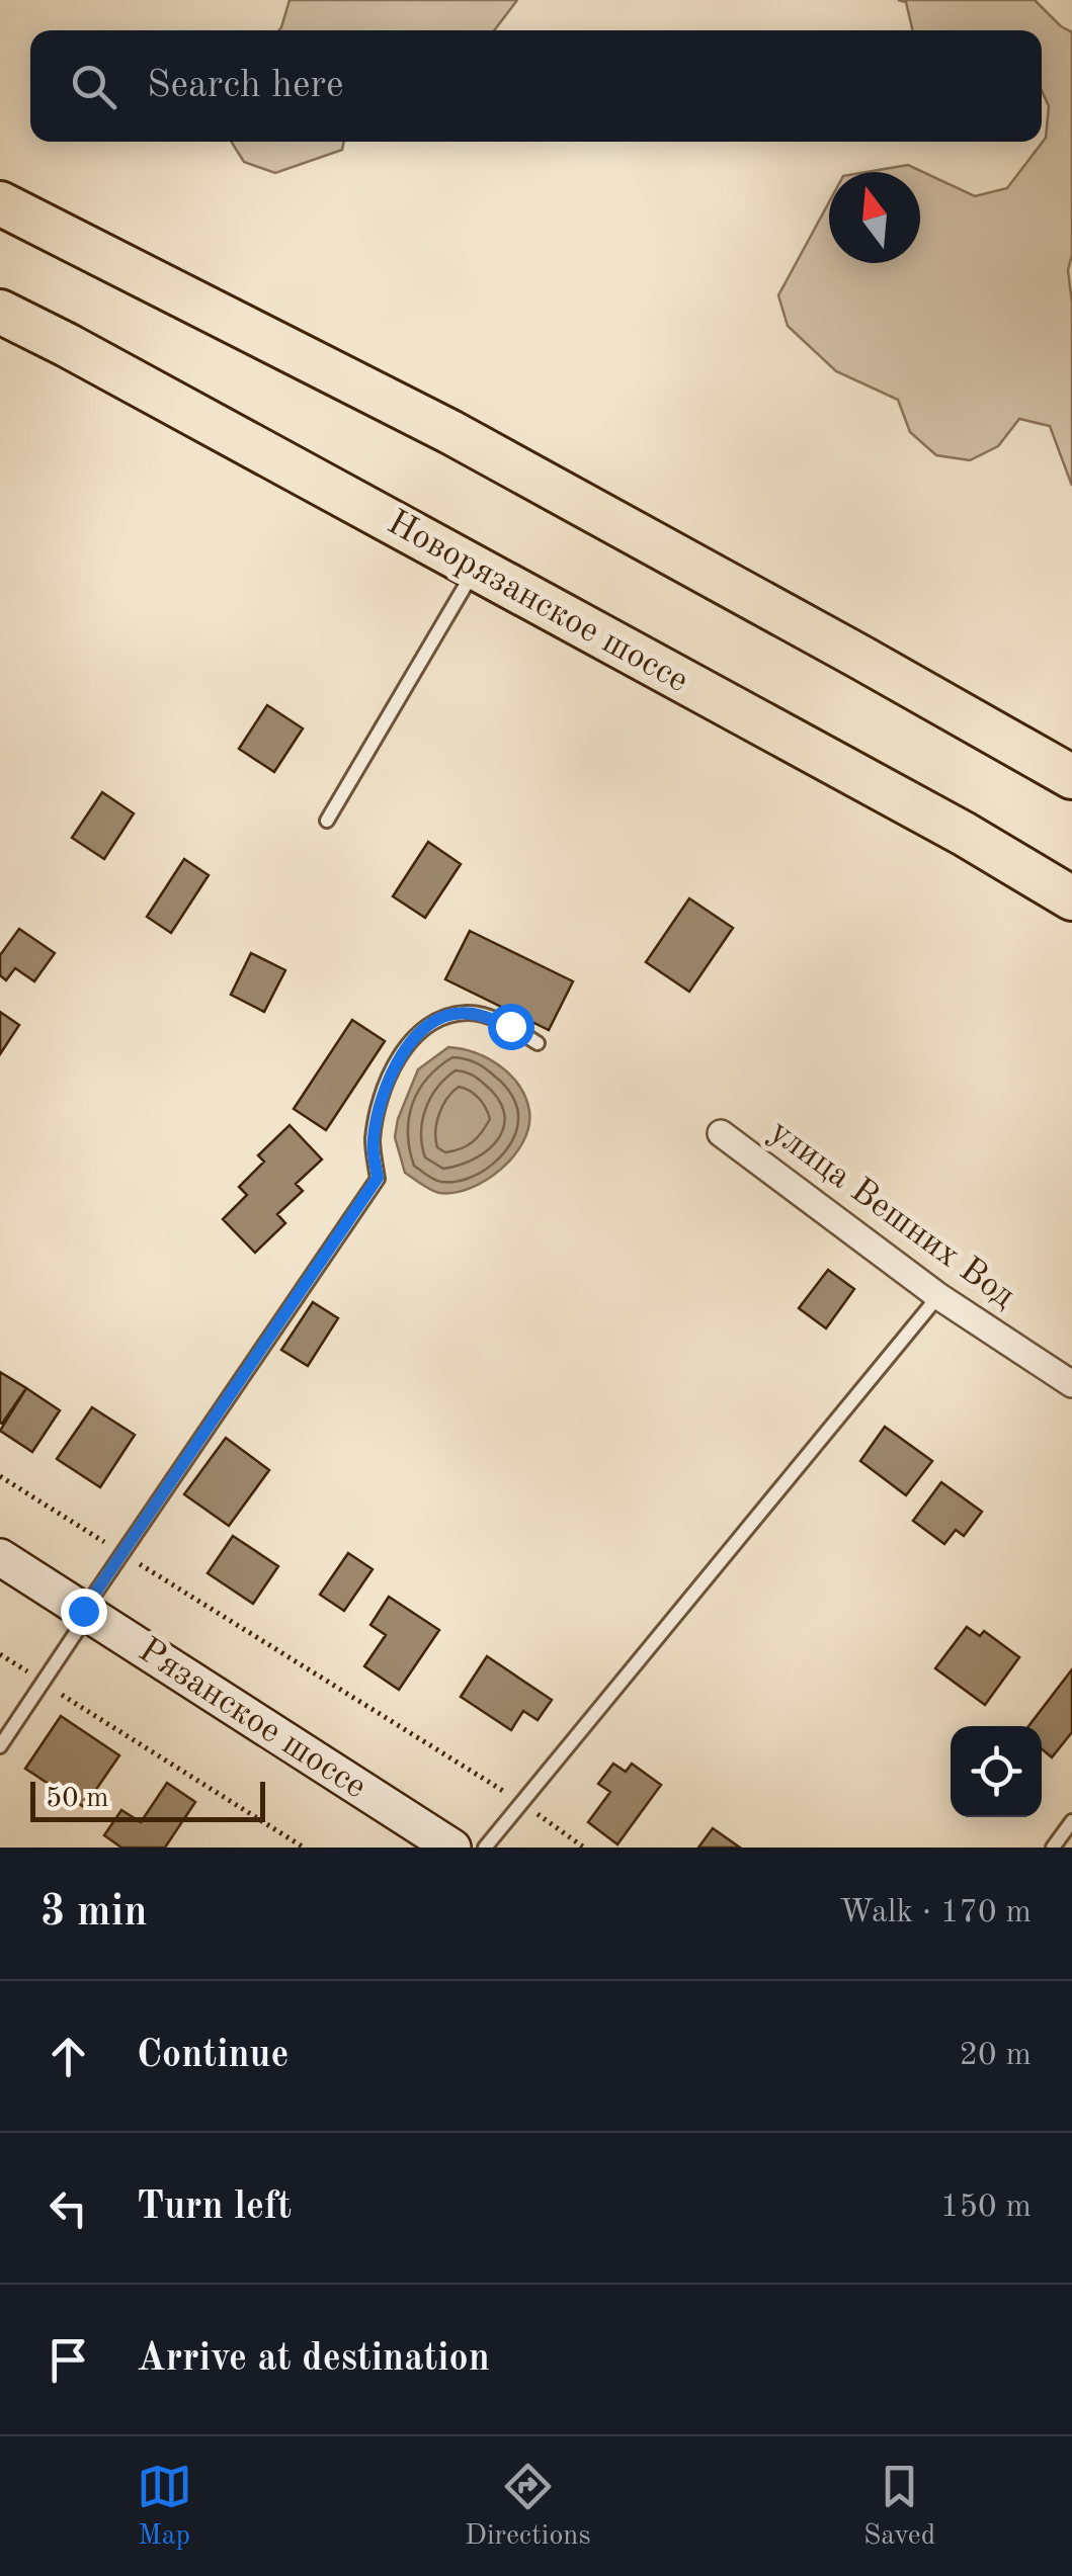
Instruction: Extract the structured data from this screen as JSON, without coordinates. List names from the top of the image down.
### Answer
{
  "streets": {
    "highway": ["Новорязанское шоссе"],
    "main road": ["Рязанское шоссе"],
    "street": ["улица Вешних Вод"]
  },
  "scale_bar": "50 m",
  "north": "top",
  "page": {
    "search": "Search here",
    "scale": "50 m",
    "heading": ["3 min", "Walk · 170 m"],
    "list": [
      ["Continue", "20 m"],
      ["Turn left", "150 m"],
      "Arrive at destination"
    ],
    "nav": ["Map", "Directions", "Saved"]
  }
}
